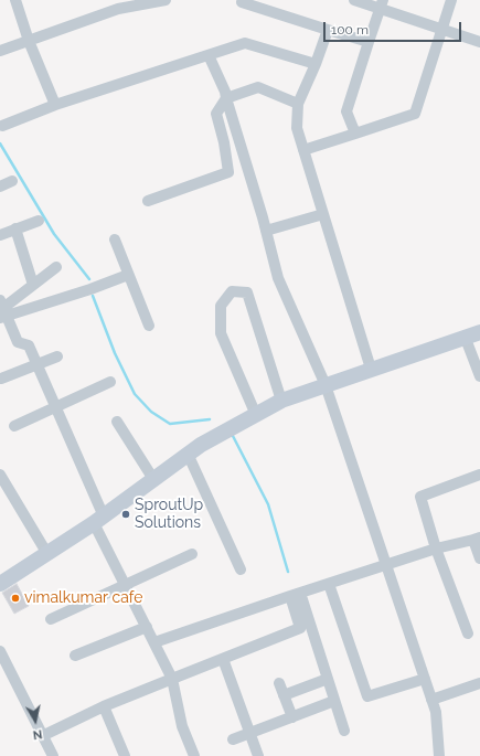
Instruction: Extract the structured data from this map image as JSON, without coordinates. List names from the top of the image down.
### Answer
{
  "places": ["SproutUp Solutions", "vimalkumar cafe"],
  "scale_bar": "100 m",
  "north": "bottom"
}
